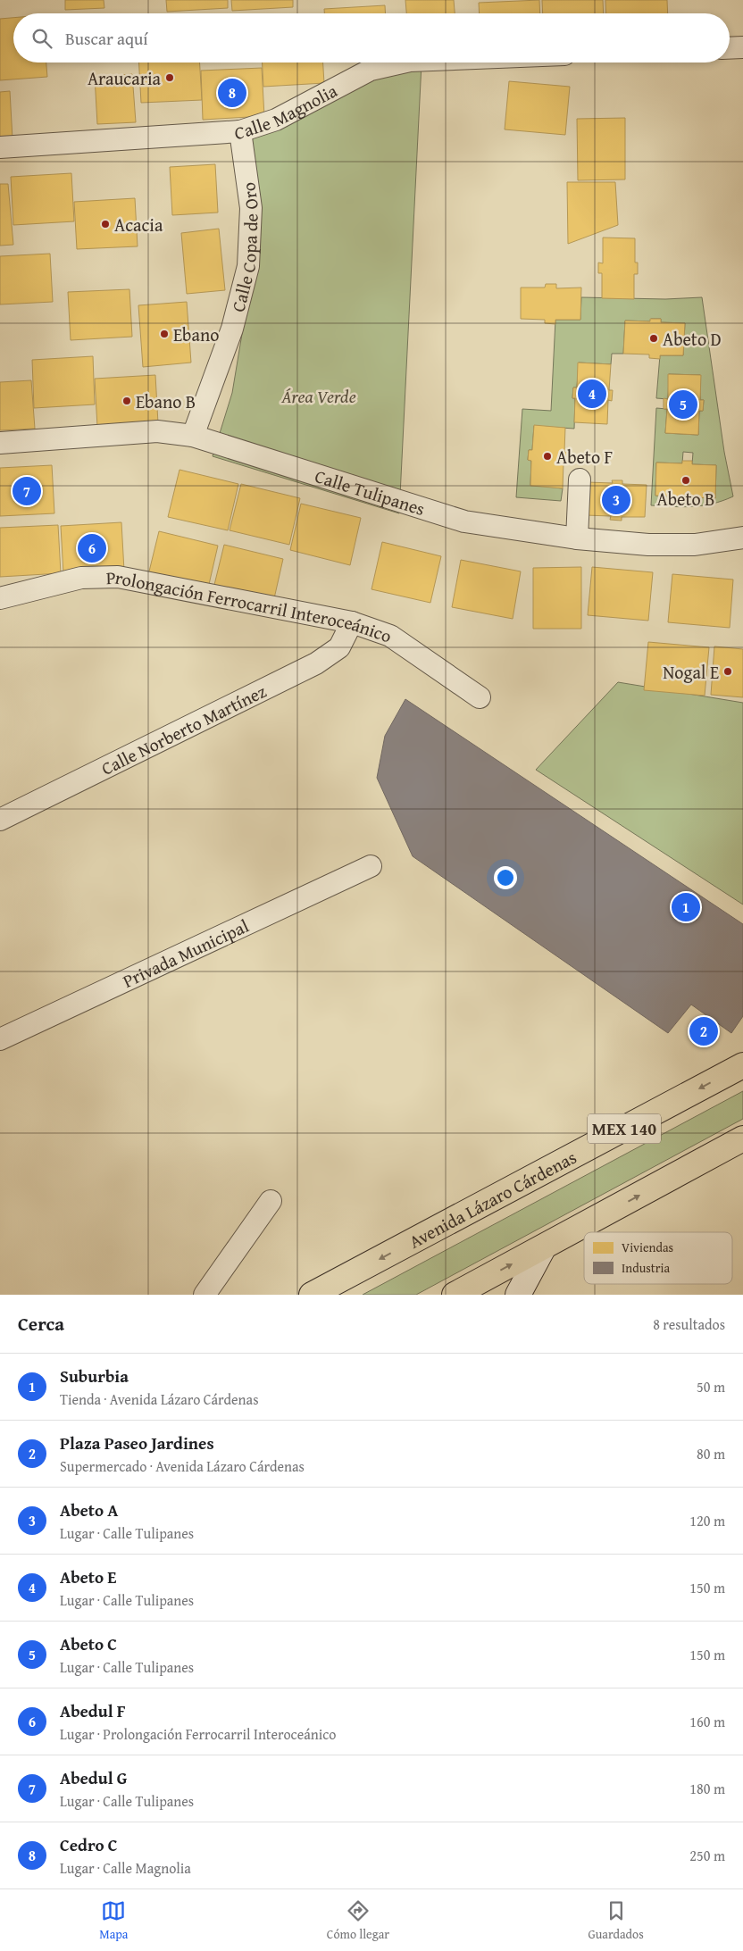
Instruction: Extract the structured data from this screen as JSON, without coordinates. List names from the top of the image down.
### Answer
{
  "streets": {
    "highway": ["MEX 140", "Avenida Lázaro Cárdenas"],
    "street": [
      "Calle Magnolia",
      "Calle Copa de Oro",
      "Calle Tulipanes",
      "Prolongación Ferrocarril Interoceánico",
      "Calle Norberto Martínez",
      "Privada Municipal"
    ]
  },
  "crossings": [
    ["Calle Magnolia", "Calle Copa de Oro"],
    ["Calle Copa de Oro", "Calle Tulipanes"],
    ["Prolongación Ferrocarril Interoceánico", "Calle Norberto Martínez"]
  ],
  "parks": ["Área Verde"],
  "places": [
    "Araucaria",
    "Acacia",
    "Ebano",
    "Abeto D",
    "Ebano B",
    "Abeto F",
    "Abeto B",
    "Nogal E"
  ],
  "legend": ["Viviendas", "Industria"],
  "page": {
    "search": "Buscar aquí",
    "pins": [
      "8",
      "4",
      "5",
      "7",
      "3",
      "6",
      "1",
      "2"
    ],
    "heading": ["Cerca", "8 resultados"],
    "list": [
      {
        "mark": "1",
        "name": "Suburbia",
        "note": "Tienda · Avenida Lázaro Cárdenas",
        "value": "50 m"
      },
      {
        "mark": "2",
        "name": "Plaza Paseo Jardines",
        "note": "Supermercado · Avenida Lázaro Cárdenas",
        "value": "80 m"
      },
      {
        "mark": "3",
        "name": "Abeto A",
        "note": "Lugar · Calle Tulipanes",
        "value": "120 m"
      },
      {
        "mark": "4",
        "name": "Abeto E",
        "note": "Lugar · Calle Tulipanes",
        "value": "150 m"
      },
      {
        "mark": "5",
        "name": "Abeto C",
        "note": "Lugar · Calle Tulipanes",
        "value": "150 m"
      },
      {
        "mark": "6",
        "name": "Abedul F",
        "note": "Lugar · Prolongación Ferrocarril Interoceánico",
        "value": "160 m"
      },
      {
        "mark": "7",
        "name": "Abedul G",
        "note": "Lugar · Calle Tulipanes",
        "value": "180 m"
      },
      {
        "mark": "8",
        "name": "Cedro C",
        "note": "Lugar · Calle Magnolia",
        "value": "250 m"
      }
    ],
    "nav": ["Mapa", "Cómo llegar", "Guardados"]
  }
}
